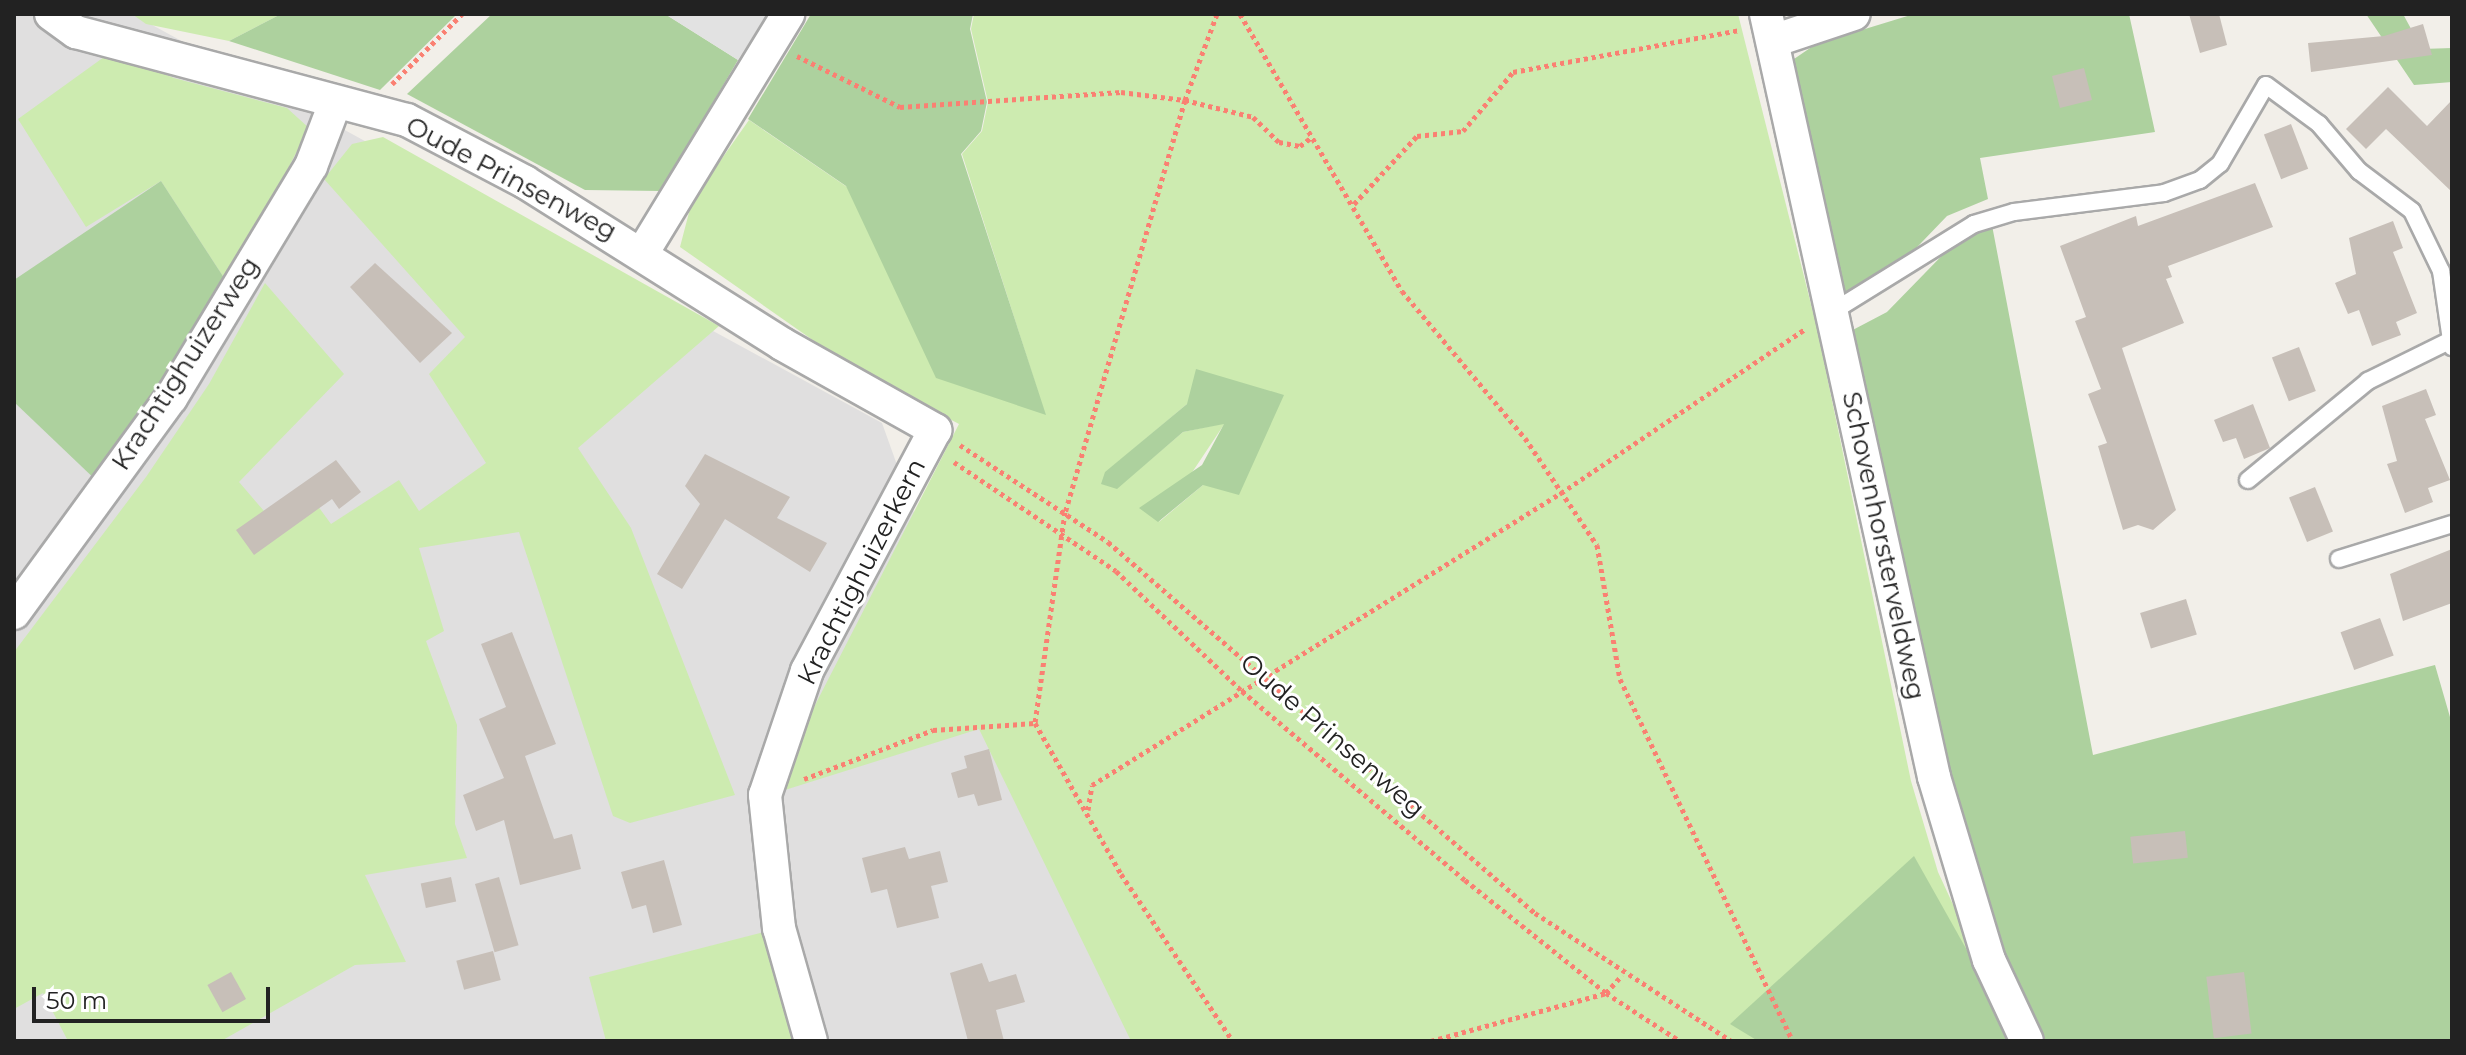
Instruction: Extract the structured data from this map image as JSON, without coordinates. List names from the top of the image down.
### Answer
{
  "streets": {
    "street": [
      "Oude Prinsenweg",
      "Krachtighuizerweg",
      "Schovenhorsterveldweg",
      "Krachtighuizerkern"
    ]
  },
  "crossings": [
    ["Oude Prinsenweg", "Krachtighuizerweg"],
    ["Oude Prinsenweg", "Krachtighuizerkern"]
  ],
  "scale_bar": "50 m"
}
